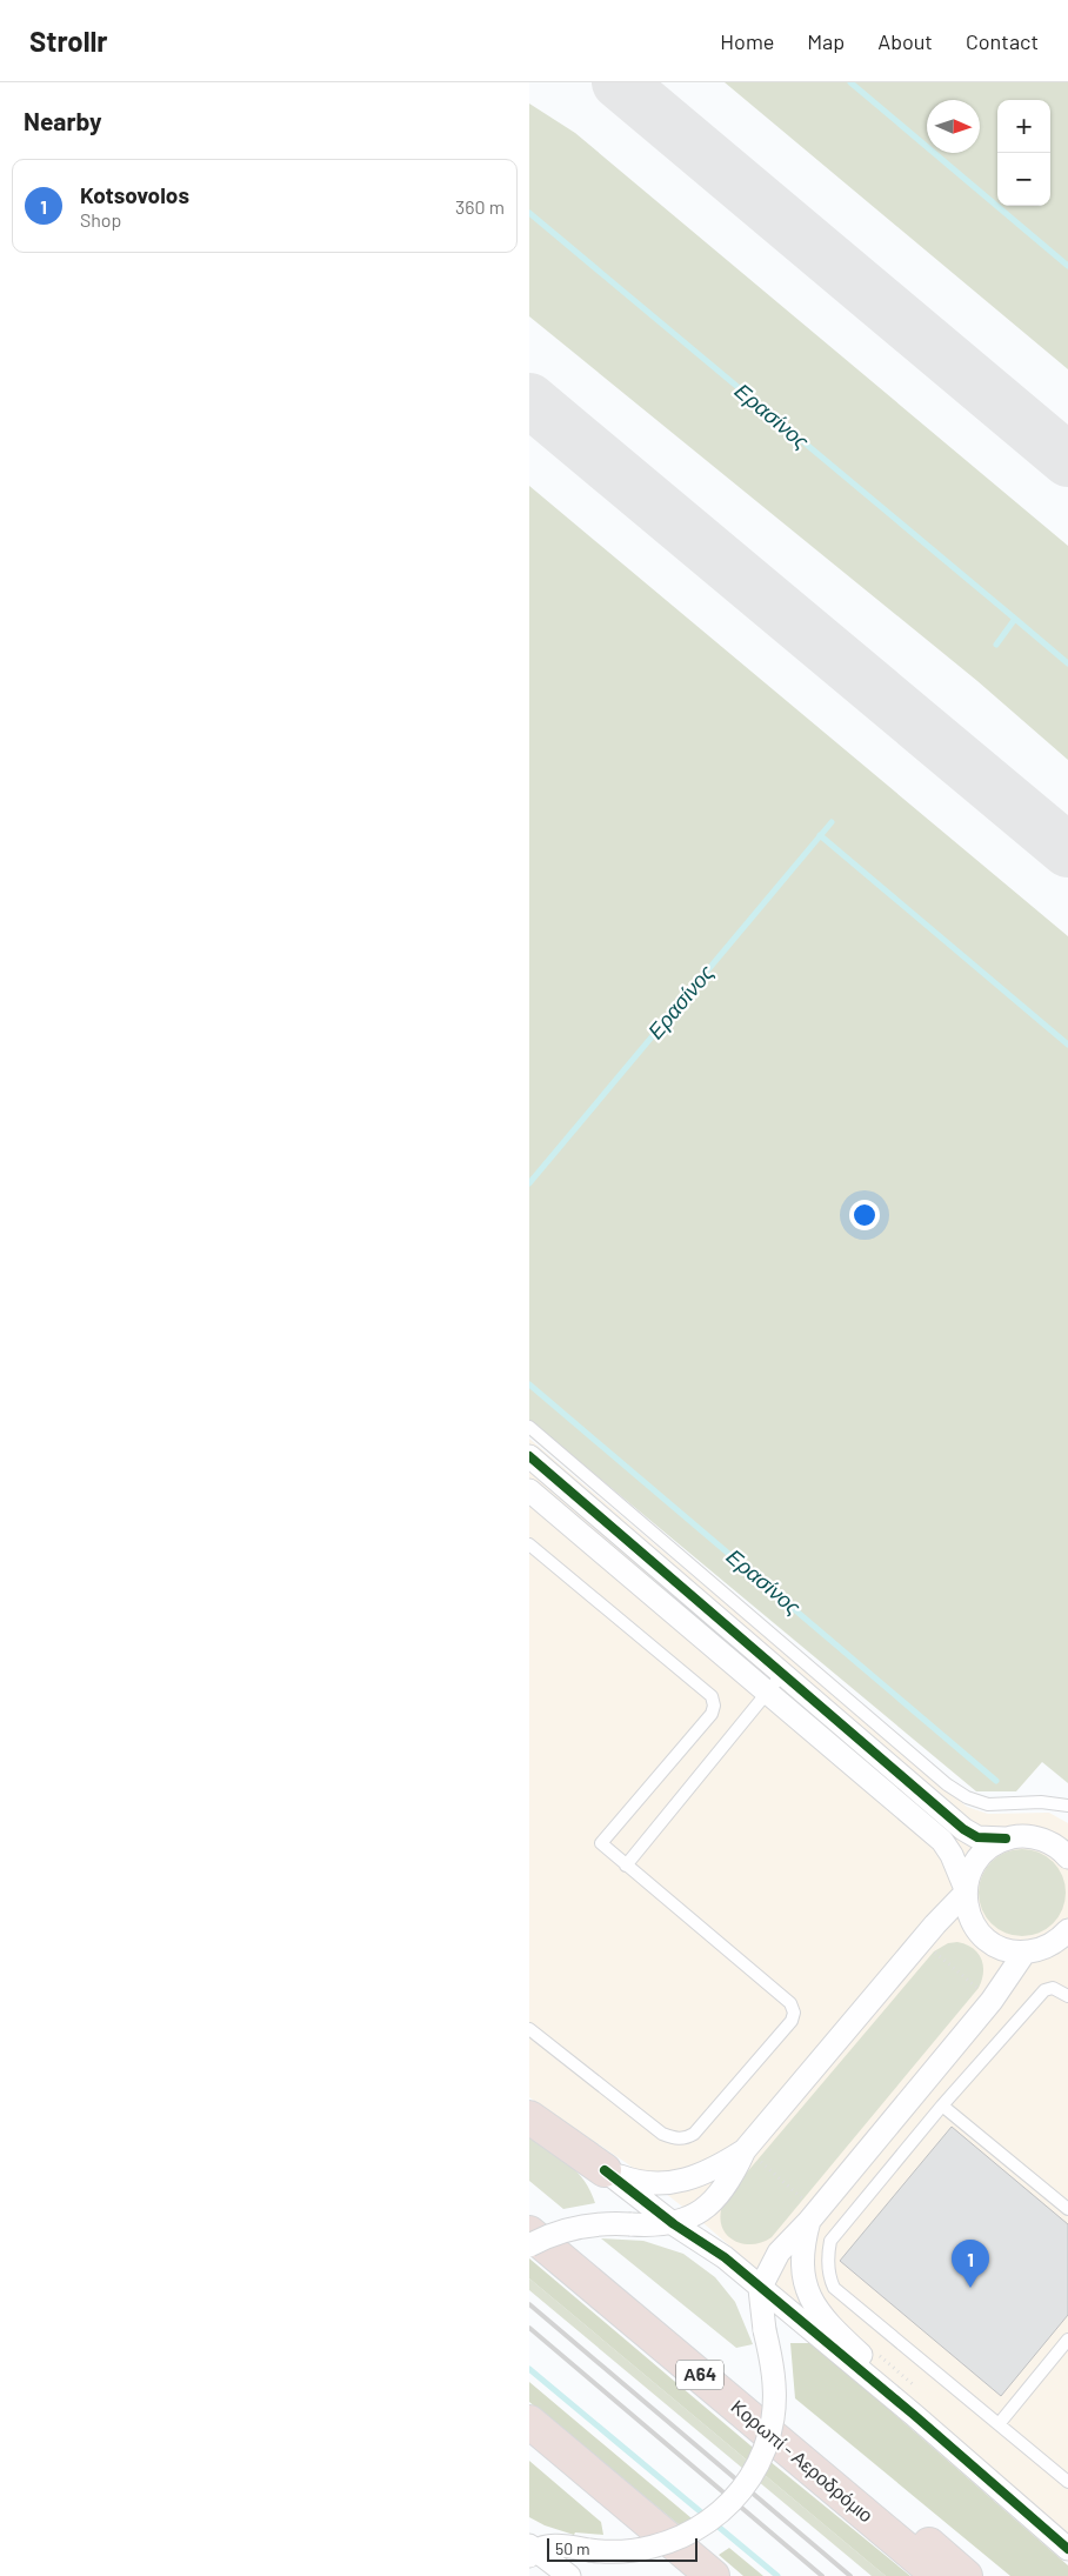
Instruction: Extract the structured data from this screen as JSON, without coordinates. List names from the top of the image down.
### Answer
{
  "streets": {
    "highway": ["Α64", "Κορωπί - Αεροδρόμιο"]
  },
  "water": ["Ερασίνος"],
  "scale_bar": "50 m",
  "north": "right",
  "page": {
    "header": "Strollr",
    "nav": [
      "Home",
      "Map",
      "About",
      "Contact"
    ],
    "heading": "Nearby",
    "map_buttons": ["+", "−"],
    "list": [
      {
        "mark": "1",
        "name": "Kotsovolos",
        "note": "Shop",
        "value": "360 m"
      }
    ],
    "pins": "1",
    "scale": "50 m"
  }
}
